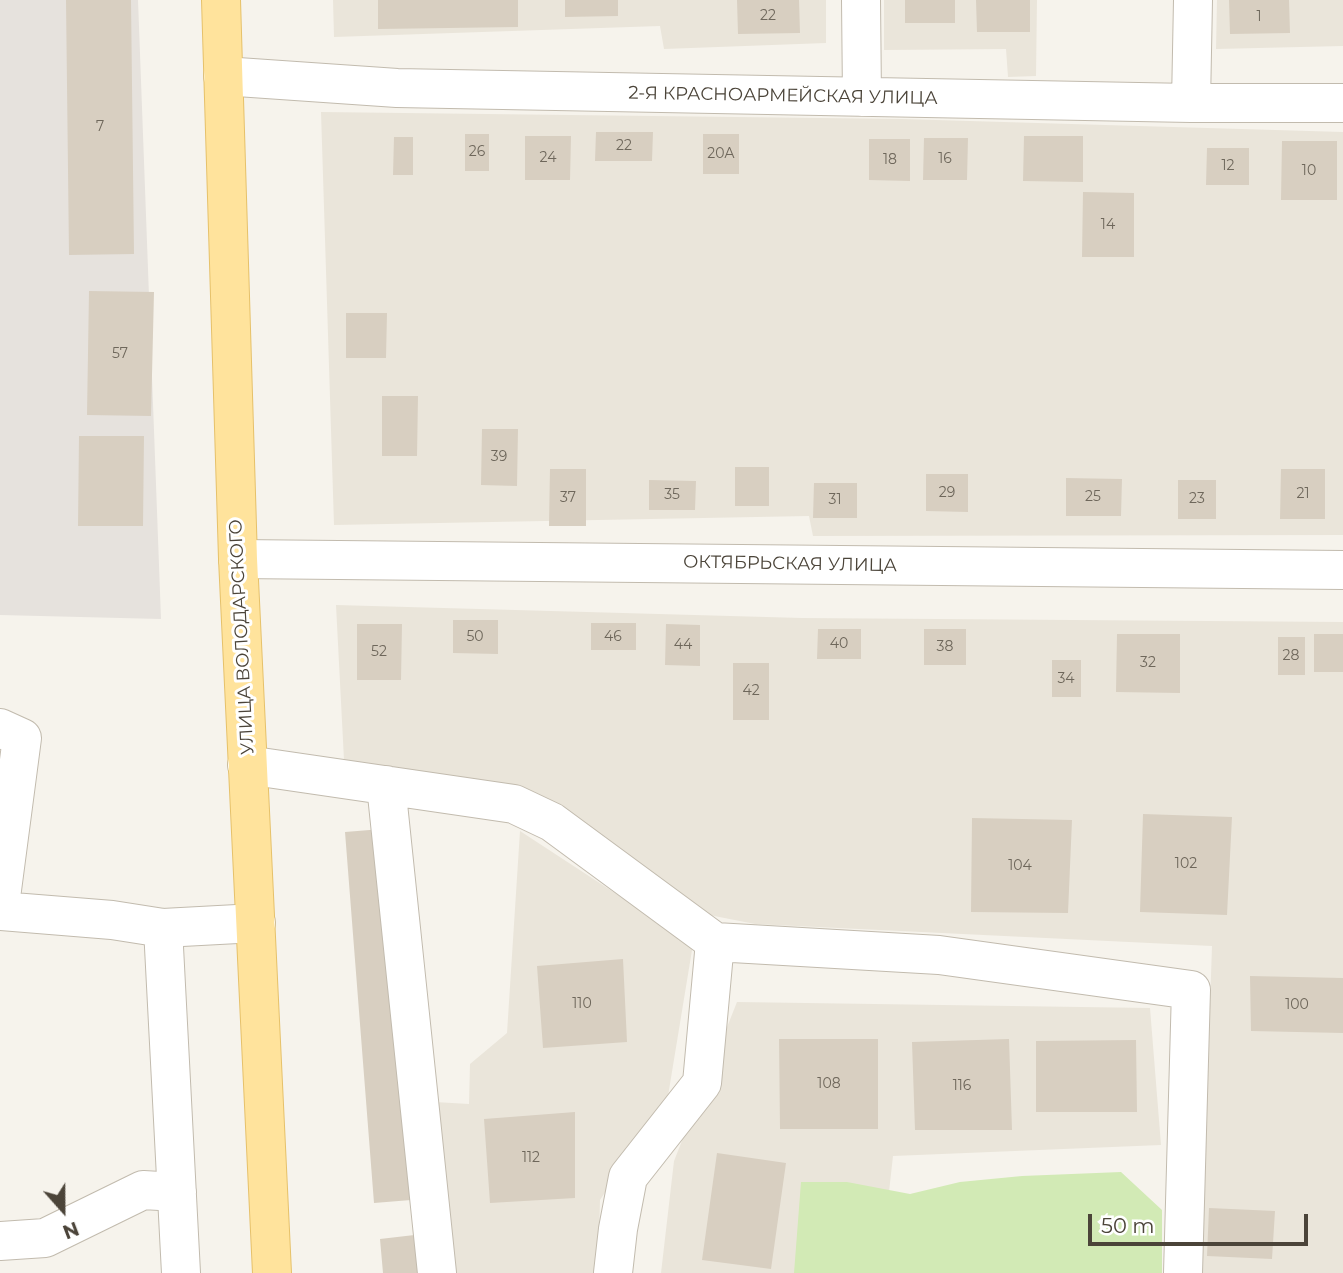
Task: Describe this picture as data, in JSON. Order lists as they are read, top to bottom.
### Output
{
  "streets": {
    "main road": ["УЛИЦА ВОЛОДАРСКОГО"],
    "street": ["2-Я КРАСНОАРМЕЙСКАЯ УЛИЦА", "ОКТЯБРЬСКАЯ УЛИЦА"]
  },
  "crossings": [
    ["2-Я КРАСНОАРМЕЙСКАЯ УЛИЦА", "УЛИЦА ВОЛОДАРСКОГО"],
    ["ОКТЯБРЬСКАЯ УЛИЦА", "УЛИЦА ВОЛОДАРСКОГО"]
  ],
  "house_numbers": [
    "22",
    "1",
    "7",
    "22",
    "26",
    "20А",
    "24",
    "16",
    "18",
    "12",
    "10",
    "14",
    "57",
    "39",
    "29",
    "21",
    "35",
    "25",
    "37",
    "23",
    "31",
    "50",
    "46",
    "40",
    "44",
    "38",
    "52",
    "28",
    "32",
    "34",
    "42",
    "102",
    "104",
    "110",
    "100",
    "108",
    "116",
    "112"
  ],
  "scale_bar": "50 m",
  "north": "bottom"
}
